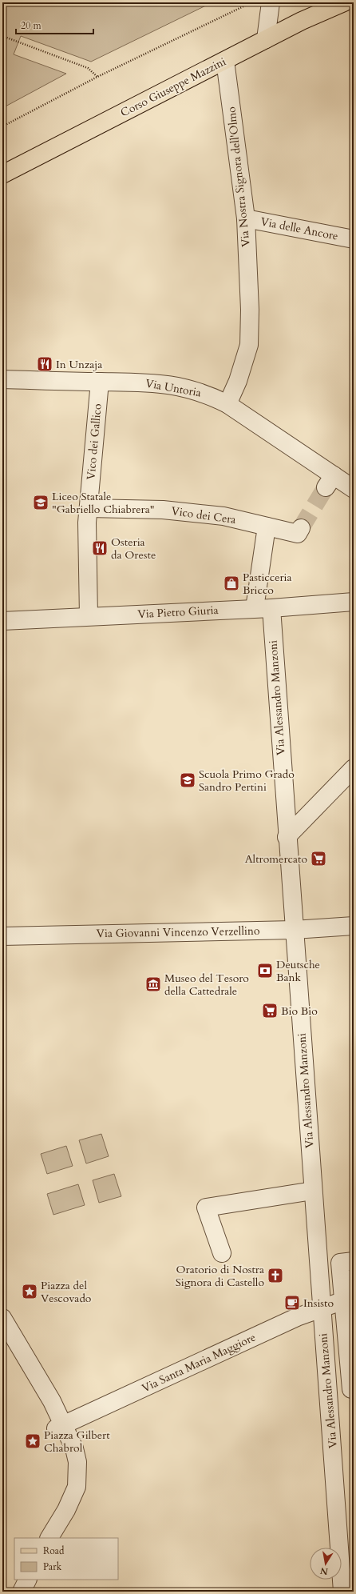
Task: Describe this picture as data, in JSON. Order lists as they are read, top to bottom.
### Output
{
  "streets": {
    "main road": ["Corso Giuseppe Mazzini"],
    "street": [
      "Via Nostra Signora dell'Olmo",
      "Via delle Ancore",
      "Via Untoria",
      "Vico dei Gallico",
      "Vico dei Cera",
      "Via Pietro Giuria",
      "Via Alessandro Manzoni",
      "Via Giovanni Vincenzo Verzellino",
      "Via Santa Maria Maggiore"
    ]
  },
  "crossings": [
    ["Corso Giuseppe Mazzini", "Via Nostra Signora dell'Olmo"],
    ["Via Nostra Signora dell'Olmo", "Via delle Ancore"],
    ["Via Nostra Signora dell'Olmo", "Via Untoria"],
    ["Via Untoria", "Vico dei Gallico"],
    ["Vico dei Gallico", "Vico dei Cera"],
    ["Vico dei Gallico", "Via Pietro Giuria"],
    ["Vico dei Cera", "Via Alessandro Manzoni"],
    ["Via Pietro Giuria", "Via Alessandro Manzoni"],
    ["Via Alessandro Manzoni", "Via Giovanni Vincenzo Verzellino"],
    ["Via Alessandro Manzoni", "Via Santa Maria Maggiore"]
  ],
  "places": {
    "restaurant": ["In Unzaja", "Osteria da Oreste"],
    "school or university": ["Liceo Statale \"Gabriello Chiabrera\"", "Scuola Primo Grado Sandro Pertini"],
    "shop": ["Pasticceria Bricco"],
    "supermarket": ["Altromercato", "Bio Bio"],
    "bank": ["Deutsche Bank"],
    "museum": ["Museo del Tesoro della Cattedrale"],
    "church": ["Oratorio di Nostra Signora di Castello"],
    "place": ["Piazza del Vescovado", "Piazza Gilbert Chabrol"],
    "cafe": ["Insisto"]
  },
  "legend": ["Road", "Park"],
  "scale_bar": "20 m",
  "north": "bottom"
}
